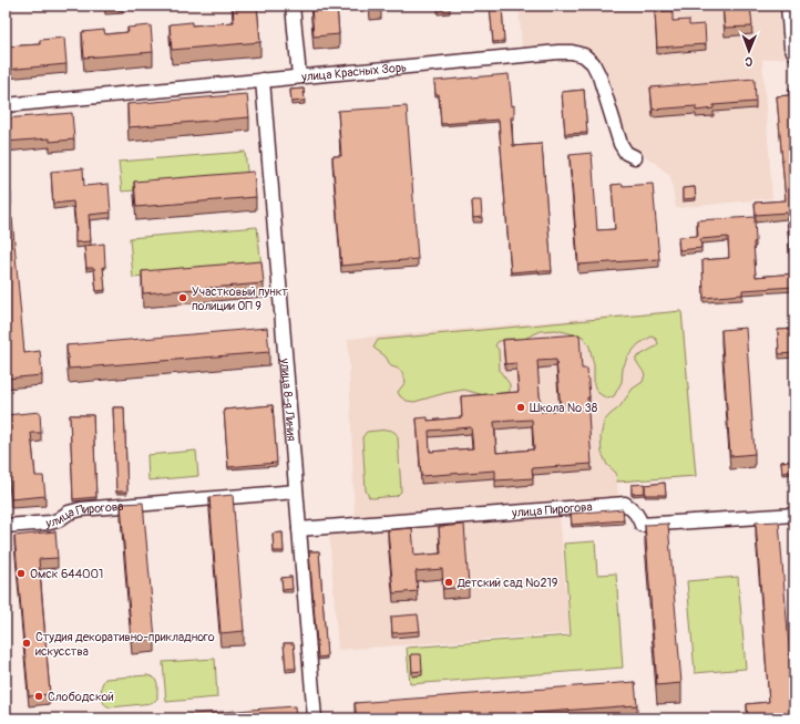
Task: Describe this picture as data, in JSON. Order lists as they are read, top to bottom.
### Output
{
  "streets": {
    "street": ["улица Красных Зорь", "улица 8-я Линия", "улица Пирогова"]
  },
  "crossings": [
    ["улица Красных Зорь", "улица 8-я Линия"],
    ["улица 8-я Линия", "улица Пирогова"]
  ],
  "places": [
    "Участковый пункт полиции ОП 9",
    "Школа № 38",
    "Омск 644001",
    "Детский сад №219",
    "Студия декоративно-прикладного искусства",
    "Слободской"
  ],
  "north": "bottom"
}
